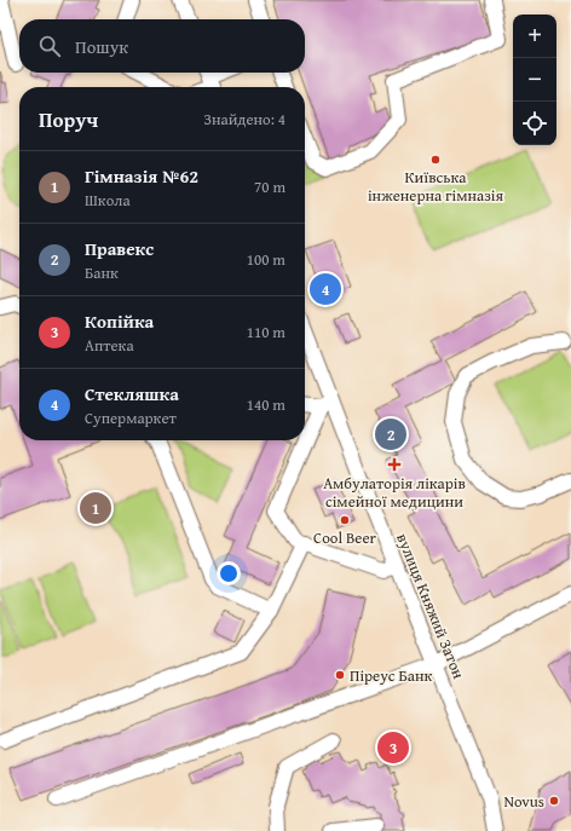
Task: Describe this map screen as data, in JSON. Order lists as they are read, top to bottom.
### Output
{
  "streets": {
    "street": ["вулиця Княжий Затон"]
  },
  "places": {
    "other": [
      "Київська інженерна гімназія",
      "Cool Beer",
      "Піреус Банк",
      "Novus"
    ],
    "health": ["Амбулаторія лікарів сімейної медицини"]
  },
  "page": {
    "map_buttons": ["+", "−"],
    "search": "Пошук",
    "heading": ["Поруч", "Знайдено: 4"],
    "list": [
      {
        "mark": "1",
        "name": "Гімназія №62",
        "note": "Школа",
        "value": "70 m"
      },
      {
        "mark": "2",
        "name": "Правекс",
        "note": "Банк",
        "value": "100 m"
      },
      {
        "mark": "3",
        "name": "Копійка",
        "note": "Аптека",
        "value": "110 m"
      },
      {
        "mark": "4",
        "name": "Стекляшка",
        "note": "Супермаркет",
        "value": "140 m"
      }
    ],
    "pins": [
      "4",
      "2",
      "1",
      "3"
    ]
  }
}
